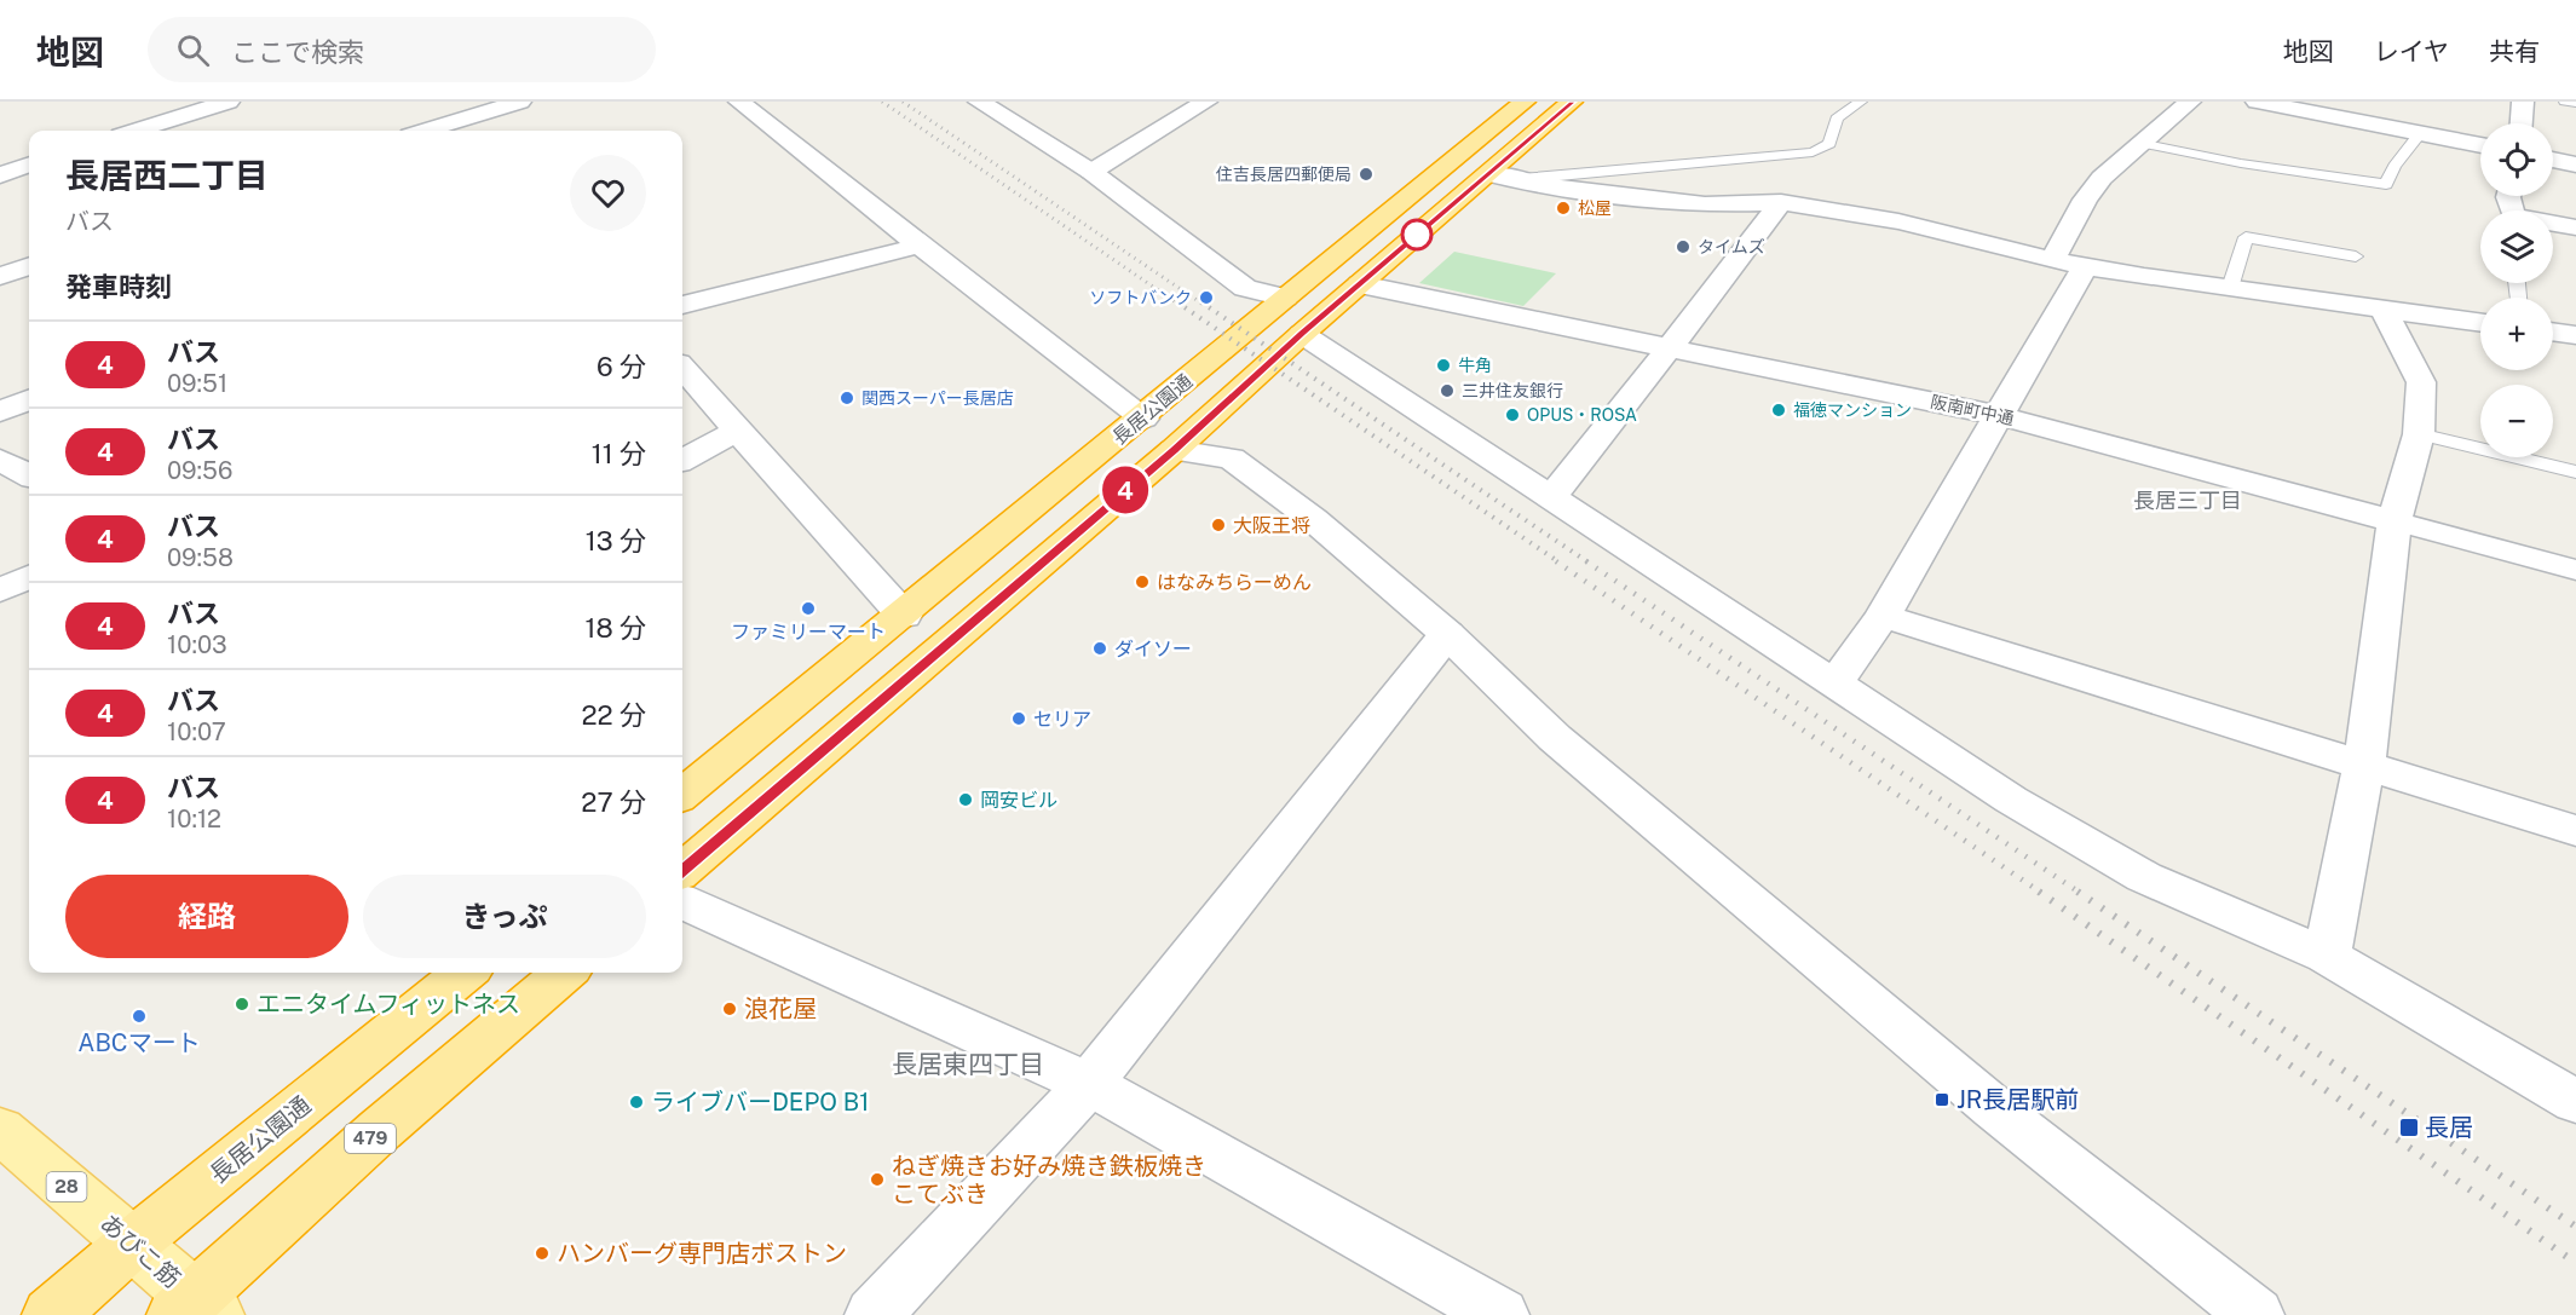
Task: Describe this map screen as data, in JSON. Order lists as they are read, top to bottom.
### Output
{
  "streets": {
    "highway": ["長居公園通", "479"],
    "main road": ["28", "あびこ筋"],
    "street": ["阪南町中通"]
  },
  "crossings": [
    ["長居公園通", "あびこ筋"],
    ["479", "あびこ筋"]
  ],
  "districts": ["長居三丁目", "長居東四丁目"],
  "places": {
    "other": [
      "住吉長居四郵便局",
      "松屋",
      "タイムズ",
      "ソフトバンク",
      "牛角",
      "三井住友銀行",
      "関西スーパー長居店",
      "福徳マンション",
      "OPUS・ROSA",
      "大阪王将",
      "はなみちらーめん",
      "ファミリーマート",
      "ダイソー",
      "セリア",
      "岡安ビル",
      "エニタイムフィットネス",
      "浪花屋",
      "ABCマート",
      "ライブバーDEPO B1",
      "ねぎ焼きお好み焼き鉄板焼き こてぶき",
      "ハンバーグ専門店ボストン"
    ],
    "transit": ["JR長居駅前", "長居"]
  },
  "lines": ["bus line 4"],
  "page": {
    "header": "地図",
    "search": "ここで検索",
    "nav": ["地図", "レイヤ", "共有"],
    "on_map": "4",
    "map_buttons": ["+", "−"],
    "heading": [
      ["長居西二丁目", "バス"],
      "発車時刻"
    ],
    "list": [
      {
        "mark": "4",
        "name": "バス",
        "note": "09:51",
        "value": "6 分"
      },
      {
        "mark": "4",
        "name": "バス",
        "note": "09:56",
        "value": "11 分"
      },
      {
        "mark": "4",
        "name": "バス",
        "note": "09:58",
        "value": "13 分"
      },
      {
        "mark": "4",
        "name": "バス",
        "note": "10:03",
        "value": "18 分"
      },
      {
        "mark": "4",
        "name": "バス",
        "note": "10:07",
        "value": "22 分"
      },
      {
        "mark": "4",
        "name": "バス",
        "note": "10:12",
        "value": "27 分"
      }
    ],
    "buttons": ["経路", "きっぷ"]
  }
}
